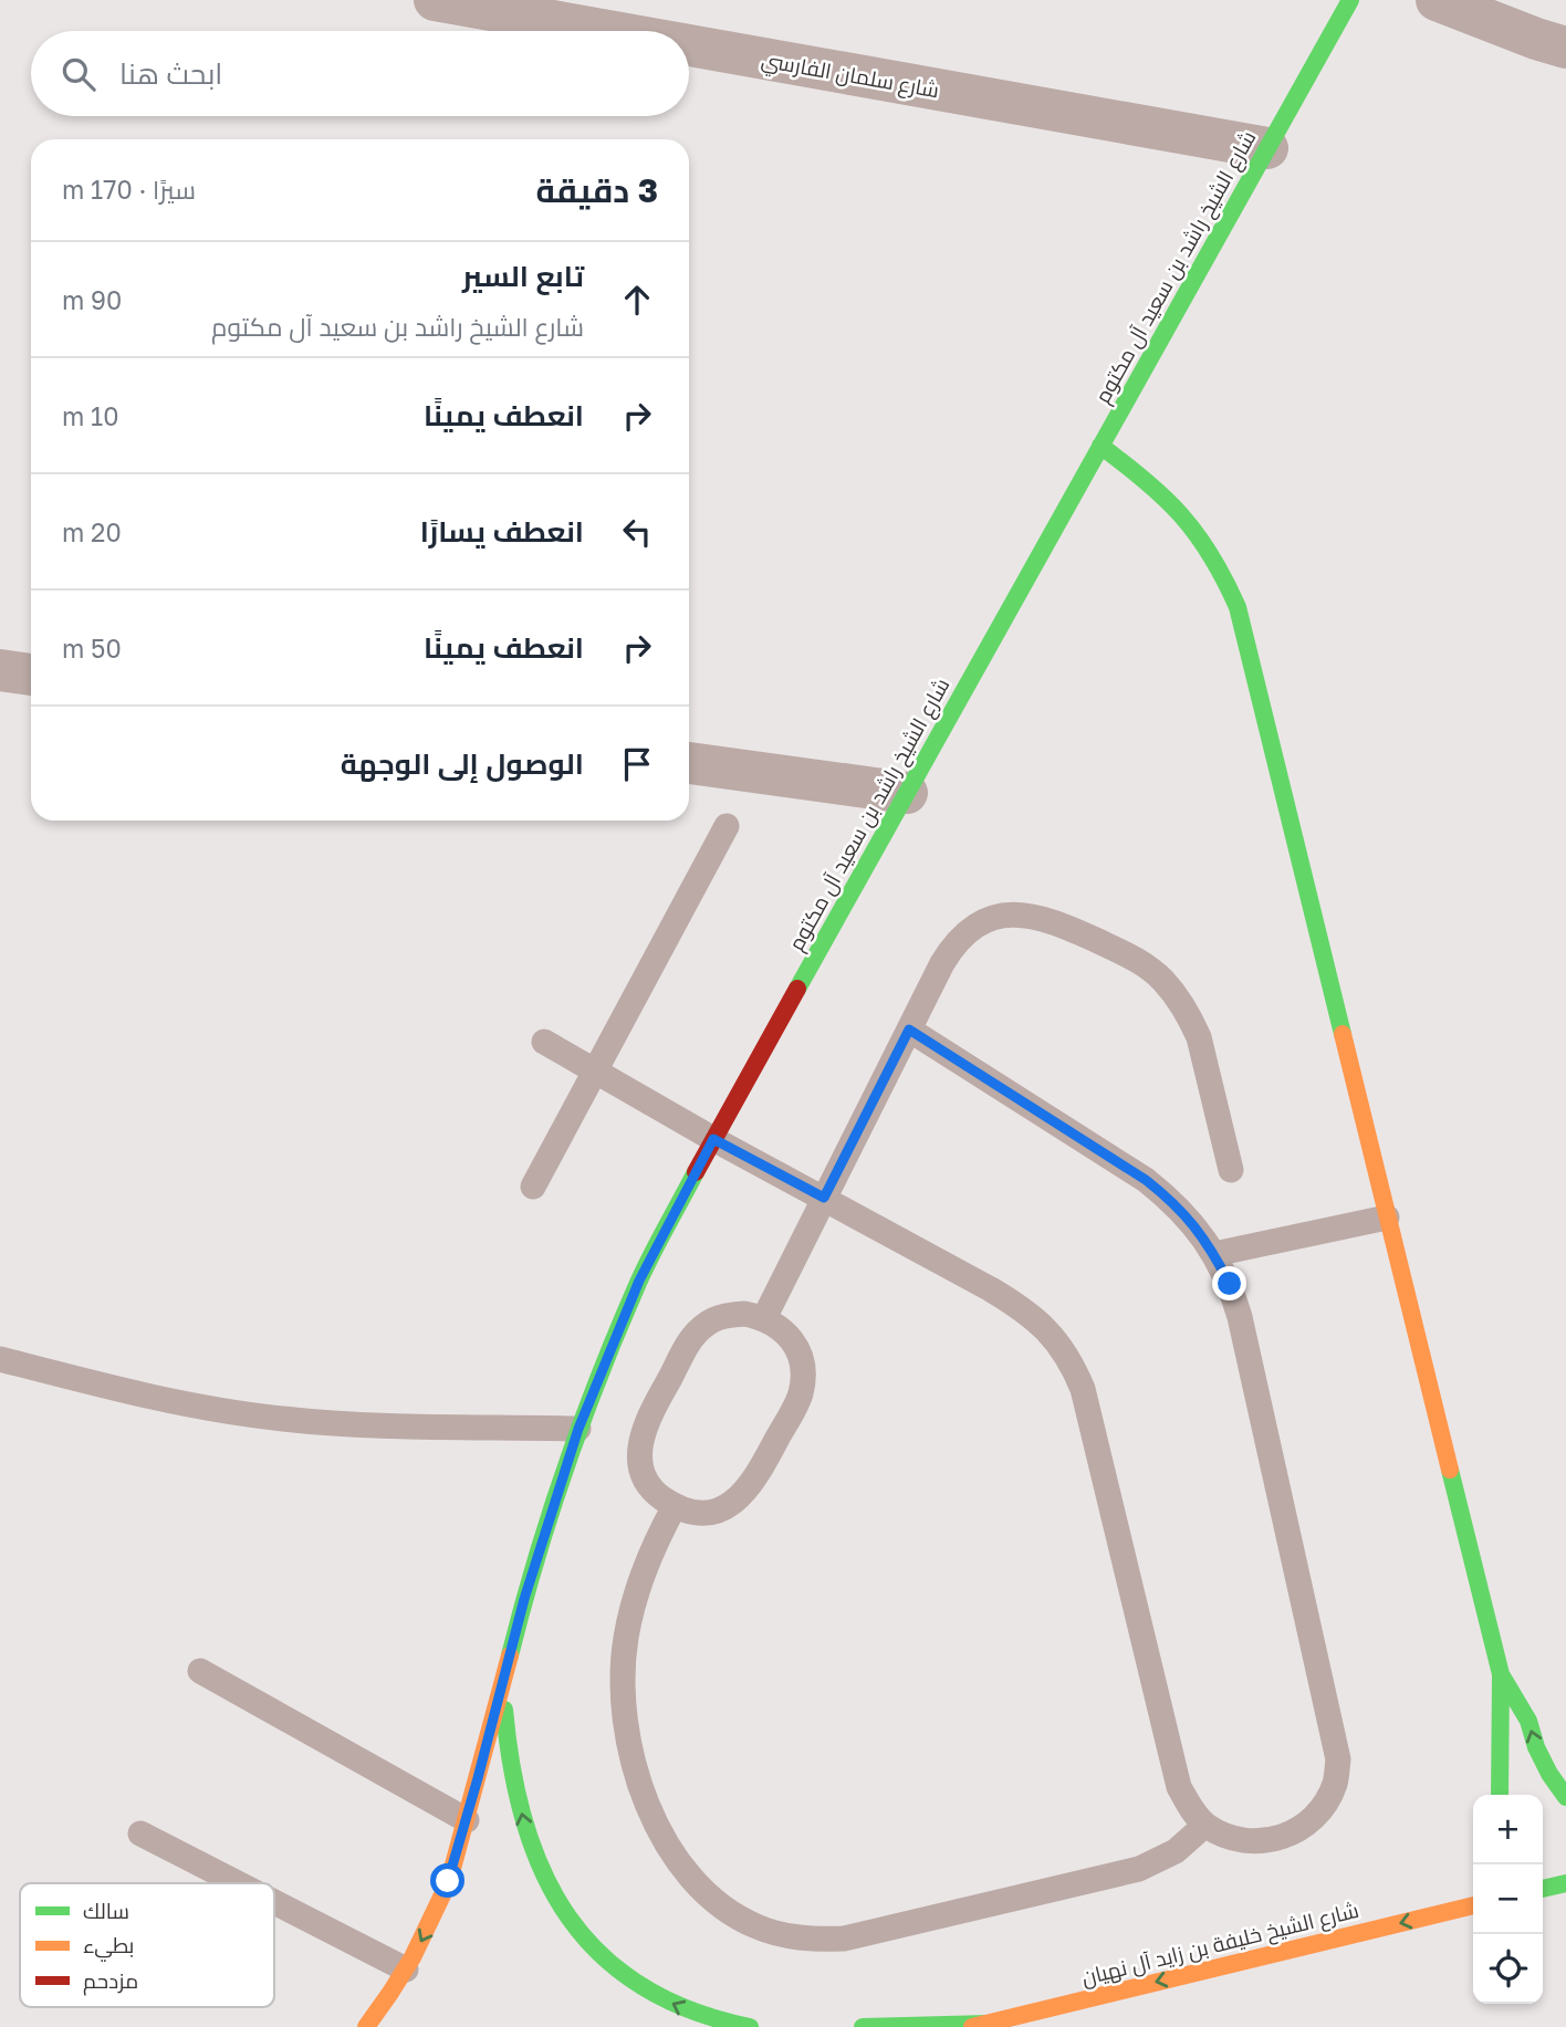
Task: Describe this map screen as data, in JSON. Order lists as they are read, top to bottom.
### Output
{
  "streets": {
    "street": ["شارع سلمان الفارسي", "شارع الشيخ راشد بن سعيد آل مكتوم", "شارع الشيخ خليفة بن زايد آل نهيان"]
  },
  "crossings": [
    ["شارع سلمان الفارسي", "شارع الشيخ راشد بن سعيد آل مكتوم"]
  ],
  "one_way": ["شارع الشيخ خليفة بن زايد آل نهيان"],
  "legend": ["سالك", "بطيء", "مزدحم"],
  "page": {
    "search": "ابحث هنا",
    "heading": ["3 دقيقة", "سيرًا · 170 m"],
    "list": [
      ["تابع السير", "شارع الشيخ راشد بن سعيد آل مكتوم", "90 m"],
      ["انعطف يمينًا", "10 m"],
      ["انعطف يسارًا", "20 m"],
      ["انعطف يمينًا", "50 m"],
      "الوصول إلى الوجهة"
    ],
    "map_buttons": ["+", "−"]
  }
}
